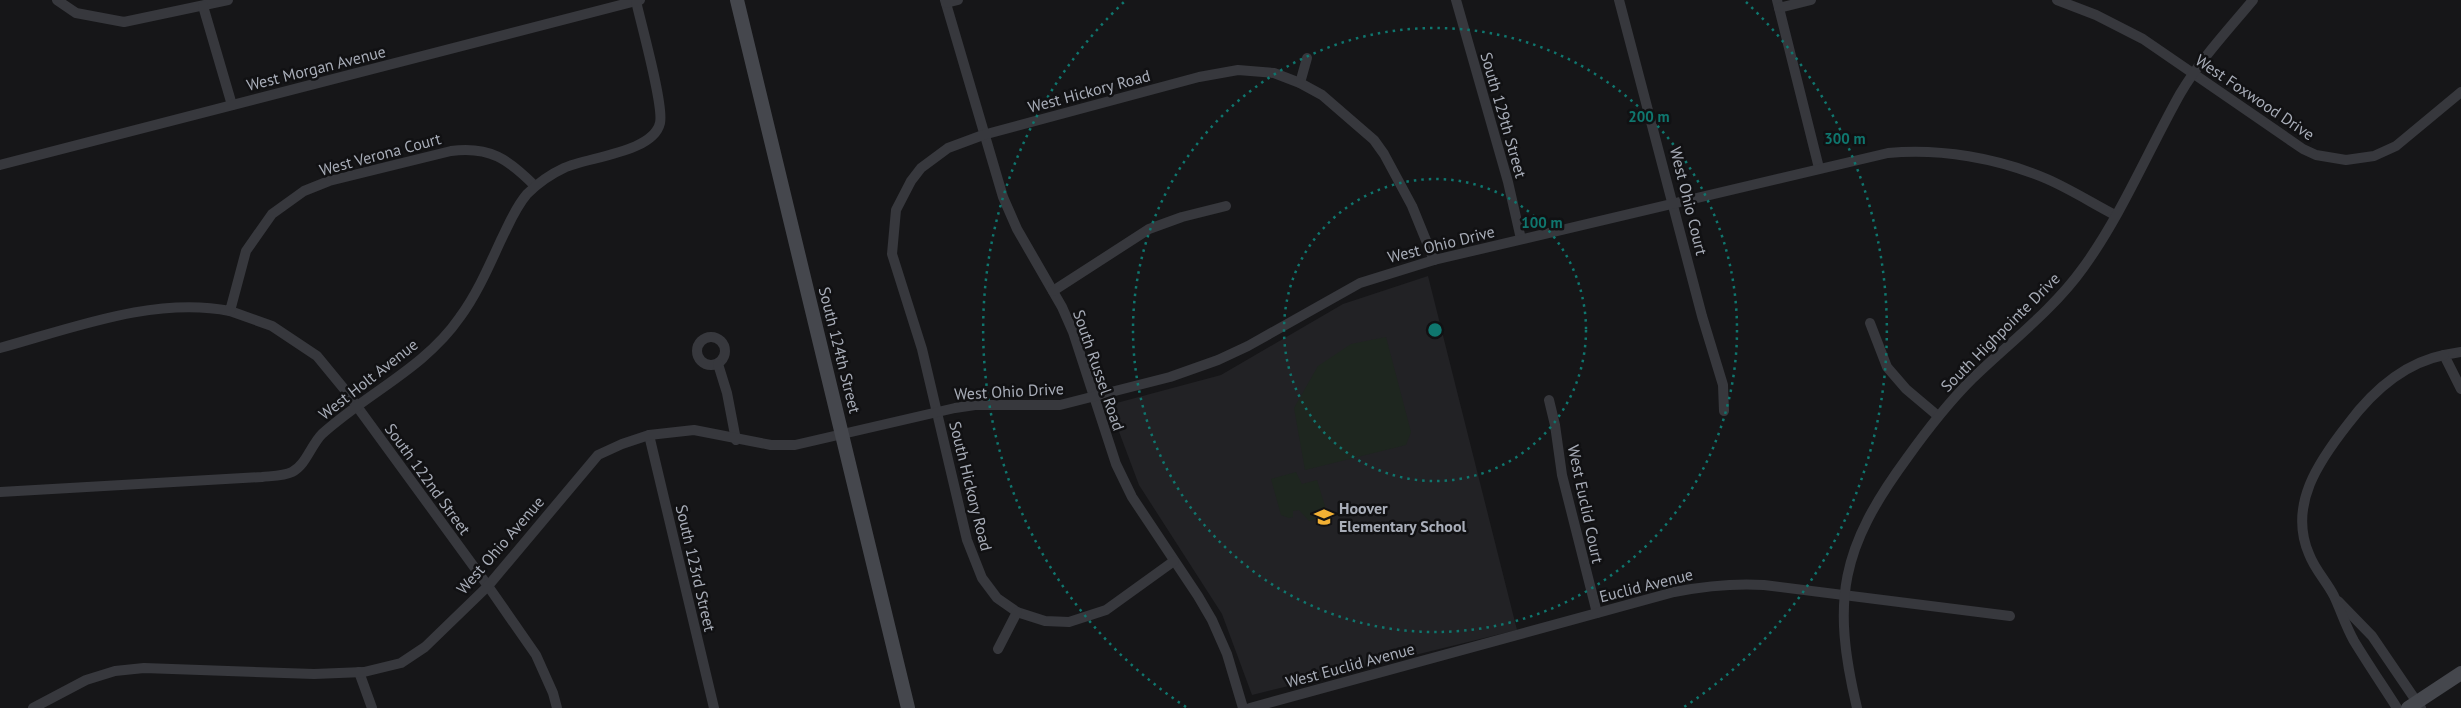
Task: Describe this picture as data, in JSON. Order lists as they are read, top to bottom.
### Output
{
  "streets": {
    "street": [
      "West Morgan Avenue",
      "West Hickory Road",
      "West Foxwood Drive",
      "South 129th Street",
      "West Verona Court",
      "West Ohio Court",
      "West Ohio Drive",
      "South Highpointe Drive",
      "South 124th Street",
      "South Russel Road",
      "West Holt Avenue",
      "South 122nd Street",
      "South Hickory Road",
      "West Euclid Court",
      "West Ohio Avenue",
      "South 123rd Street",
      "Euclid Avenue",
      "West Euclid Avenue"
    ]
  },
  "crossings": [
    ["West Morgan Avenue", "West Holt Avenue"],
    ["West Hickory Road", "West Ohio Drive"],
    ["West Hickory Road", "South Russel Road"],
    ["West Hickory Road", "South Hickory Road"],
    ["West Foxwood Drive", "South Highpointe Drive"],
    ["South 129th Street", "West Ohio Drive"],
    ["West Verona Court", "West Holt Avenue"],
    ["West Verona Court", "South 122nd Street"],
    ["West Ohio Court", "West Ohio Drive"],
    ["West Ohio Drive", "South Highpointe Drive"],
    ["West Ohio Drive", "South 124th Street"],
    ["West Ohio Drive", "South Russel Road"],
    ["West Ohio Drive", "South Hickory Road"],
    ["West Ohio Drive", "West Ohio Avenue"],
    ["South Highpointe Drive", "Euclid Avenue"],
    ["South 124th Street", "West Ohio Avenue"],
    ["South Russel Road", "South Hickory Road"],
    ["West Holt Avenue", "South 122nd Street"],
    ["South 122nd Street", "West Ohio Avenue"],
    ["West Euclid Court", "Euclid Avenue"],
    ["West Ohio Avenue", "South 123rd Street"],
    ["Euclid Avenue", "West Euclid Avenue"]
  ],
  "places": {
    "school or university": ["Hoover Elementary School"]
  },
  "rings": ["200 m", "300 m", "100 m"]
}
